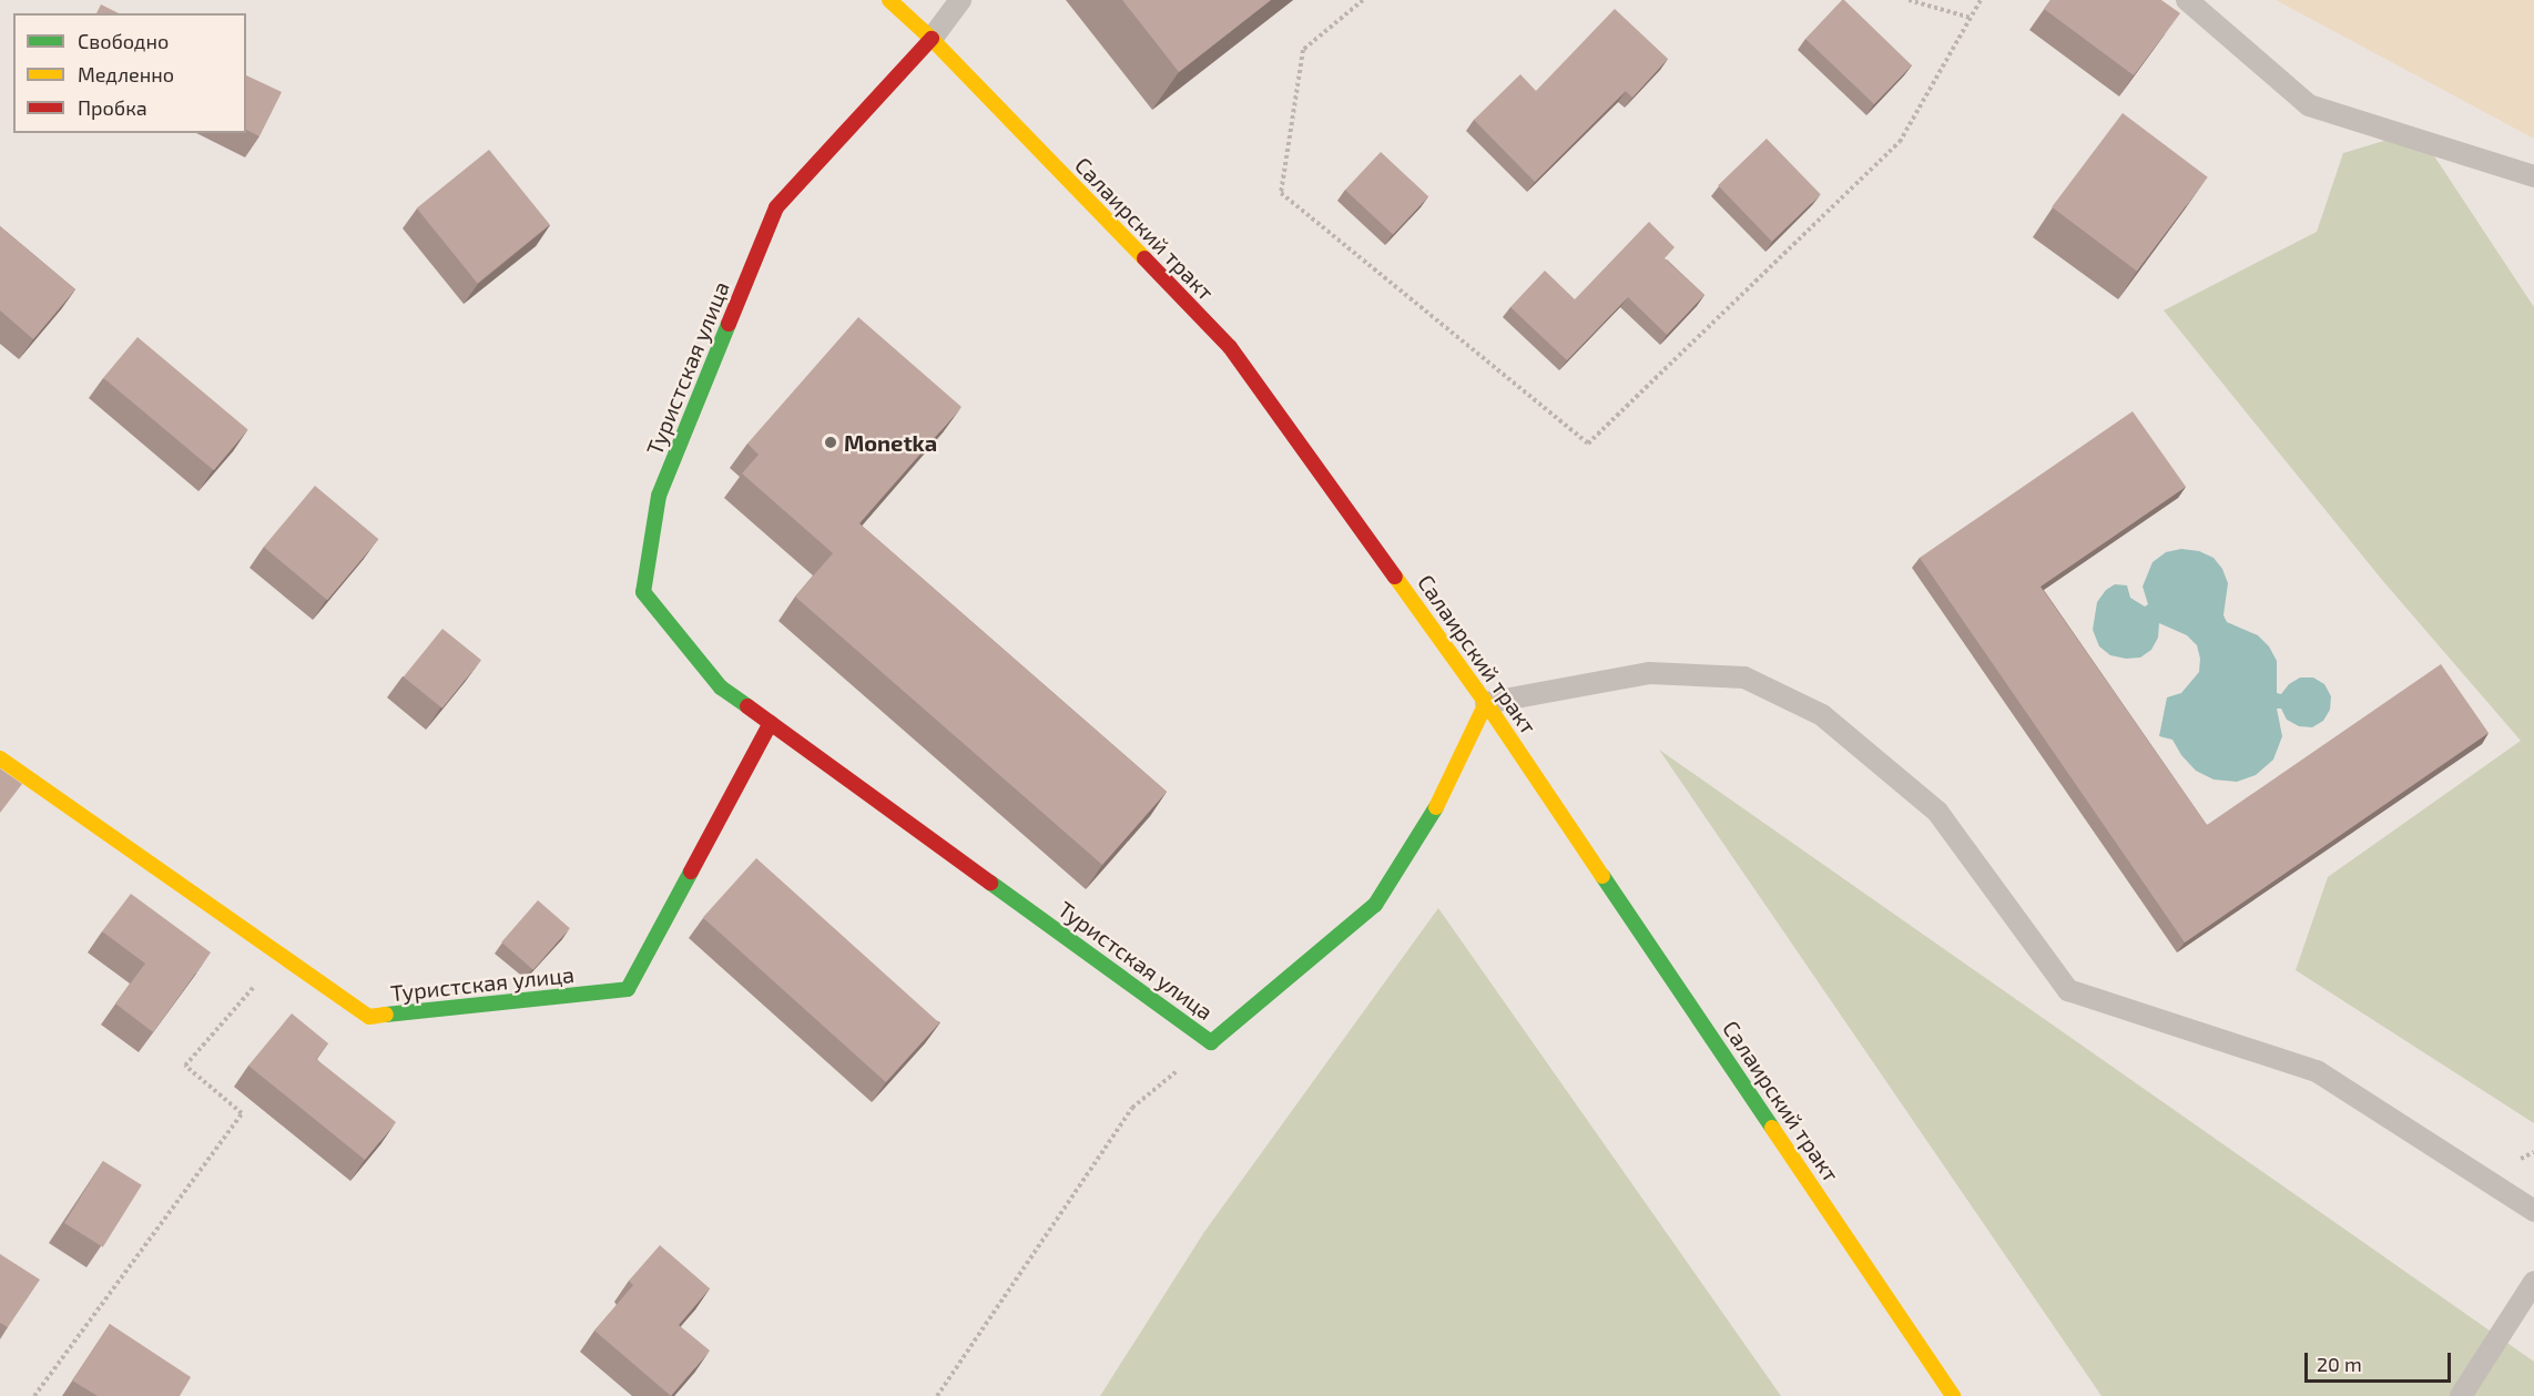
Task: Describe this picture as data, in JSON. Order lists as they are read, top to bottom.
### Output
{
  "streets": {
    "street": ["Салаирский тракт", "Туристская улица"]
  },
  "crossings": [
    ["Салаирский тракт", "Туристская улица"]
  ],
  "places": ["Monetka"],
  "legend": ["Свободно", "Медленно", "Пробка"],
  "scale_bar": "20 m"
}
